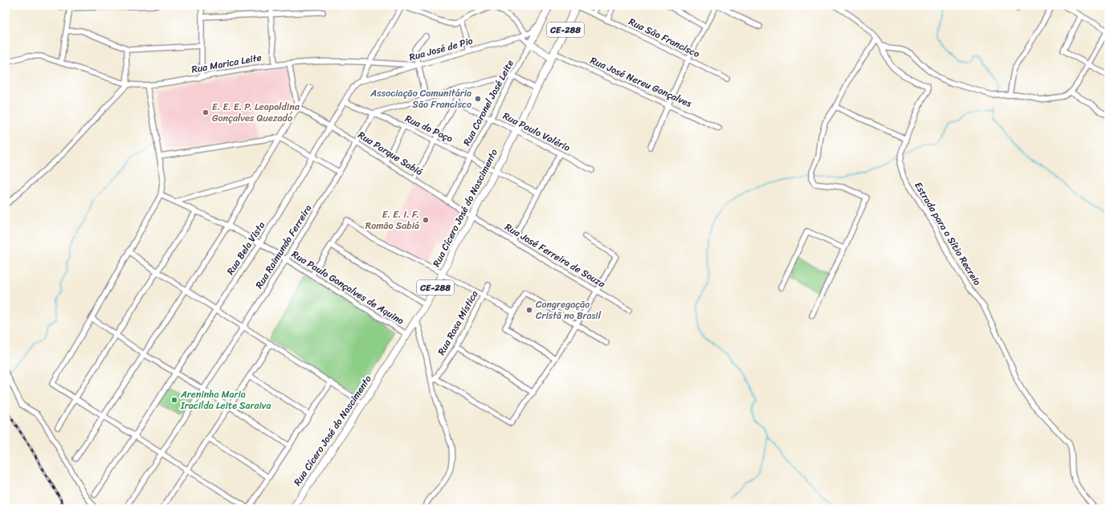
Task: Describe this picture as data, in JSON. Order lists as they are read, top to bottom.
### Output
{
  "streets": {
    "main road": [
      "CE-288",
      "Rua José Nereu Gonçalves",
      "Rua Coronel José Leite",
      "Rua Cícero José do Nascimento"
    ],
    "street": [
      "Rua São Francisco",
      "Rua José de Pio",
      "Rua Marica Leite",
      "Rua do Poço",
      "Rua Paulo Valério",
      "Rua Parque Sabiá",
      "Estrada para o Sítio Recreio",
      "Rua Raimundo Ferreira",
      "Rua Bela Vista",
      "Rua José Ferreira de Souza",
      "Rua Paulo Gonçalves de Aquino",
      "Rua Rosa Mística"
    ]
  },
  "crossings": [
    ["Rua São Francisco", "Rua Cícero José do Nascimento"],
    ["Rua José de Pio", "Rua Marica Leite"],
    ["Rua José de Pio", "Rua José Nereu Gonçalves"],
    ["Rua José de Pio", "Rua Coronel José Leite"],
    ["Rua José de Pio", "Rua Bela Vista"],
    ["Rua Marica Leite", "Rua Bela Vista"],
    ["Rua José Nereu Gonçalves", "Rua Coronel José Leite"],
    ["Rua José Nereu Gonçalves", "Rua Cícero José do Nascimento"],
    ["Rua Coronel José Leite", "Rua do Poço"],
    ["Rua Coronel José Leite", "Rua Paulo Valério"],
    ["Rua Coronel José Leite", "Rua Parque Sabiá"],
    ["Rua do Poço", "Rua Cícero José do Nascimento"],
    ["Rua do Poço", "Rua Raimundo Ferreira"],
    ["Rua do Poço", "Rua Bela Vista"],
    ["Rua Paulo Valério", "Rua Cícero José do Nascimento"],
    ["Rua Parque Sabiá", "Rua Cícero José do Nascimento"],
    ["Rua Parque Sabiá", "Rua Raimundo Ferreira"],
    ["Rua Parque Sabiá", "Rua Bela Vista"],
    ["Rua Parque Sabiá", "Rua José Ferreira de Souza"],
    ["Rua Cícero José do Nascimento", "Rua José Ferreira de Souza"],
    ["Rua Cícero José do Nascimento", "Rua Paulo Gonçalves de Aquino"],
    ["Rua Raimundo Ferreira", "Rua Paulo Gonçalves de Aquino"],
    ["Rua Bela Vista", "Rua Paulo Gonçalves de Aquino"]
  ],
  "places": [
    "Associação Comunitária São Francisco",
    "E. E. E. P. Leopoldina Gonçalves Quezado",
    "E. E. I. F. Romão Sabiá",
    "Congregação Cristã no Brasil",
    "Areninha Maria Iracilda Leite Saraiva"
  ]
}
